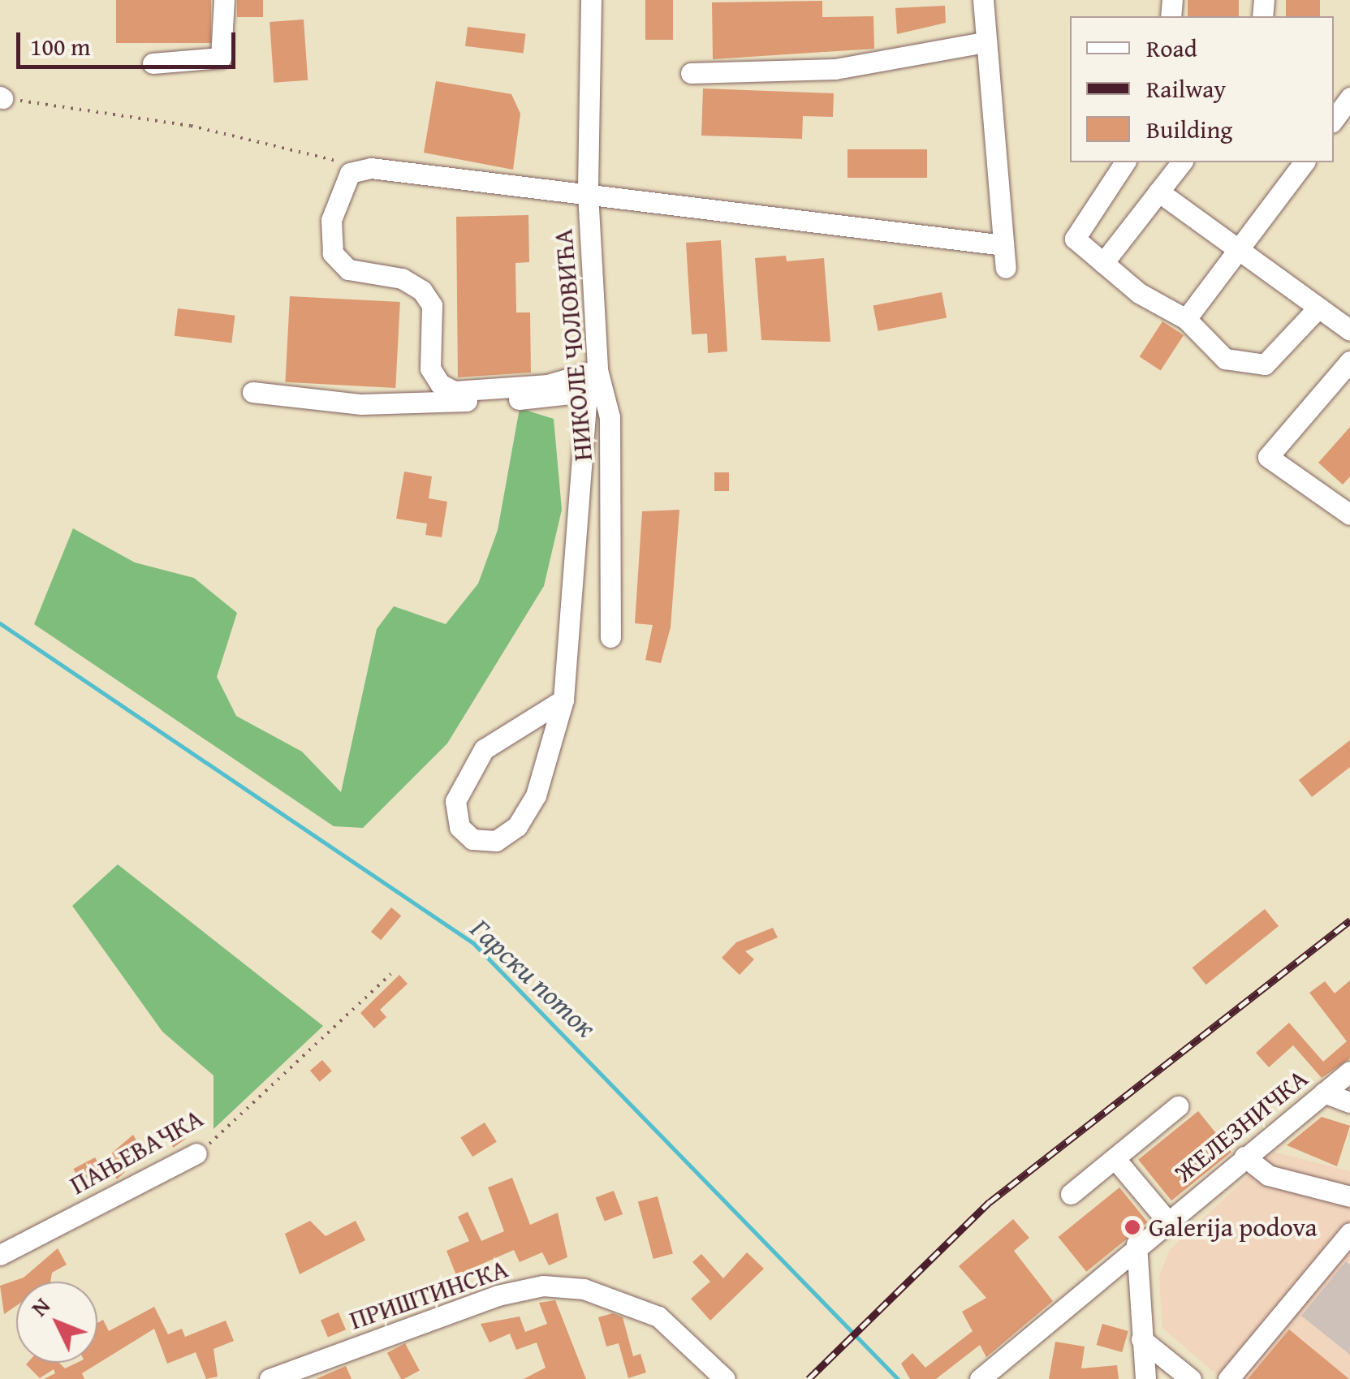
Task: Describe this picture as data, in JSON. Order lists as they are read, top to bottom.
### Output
{
  "streets": {
    "street": [
      "НИКОЛЕ ЧОЛОВИЋА",
      "ЖЕЛЕЗНИЧКА",
      "ПАЊЕВАЧКА",
      "ПРИШТИНСКА"
    ]
  },
  "water": ["Гарски поток"],
  "places": ["Galerija podova"],
  "legend": ["Road", "Railway", "Building"],
  "scale_bar": "100 m",
  "north": "top left"
}
